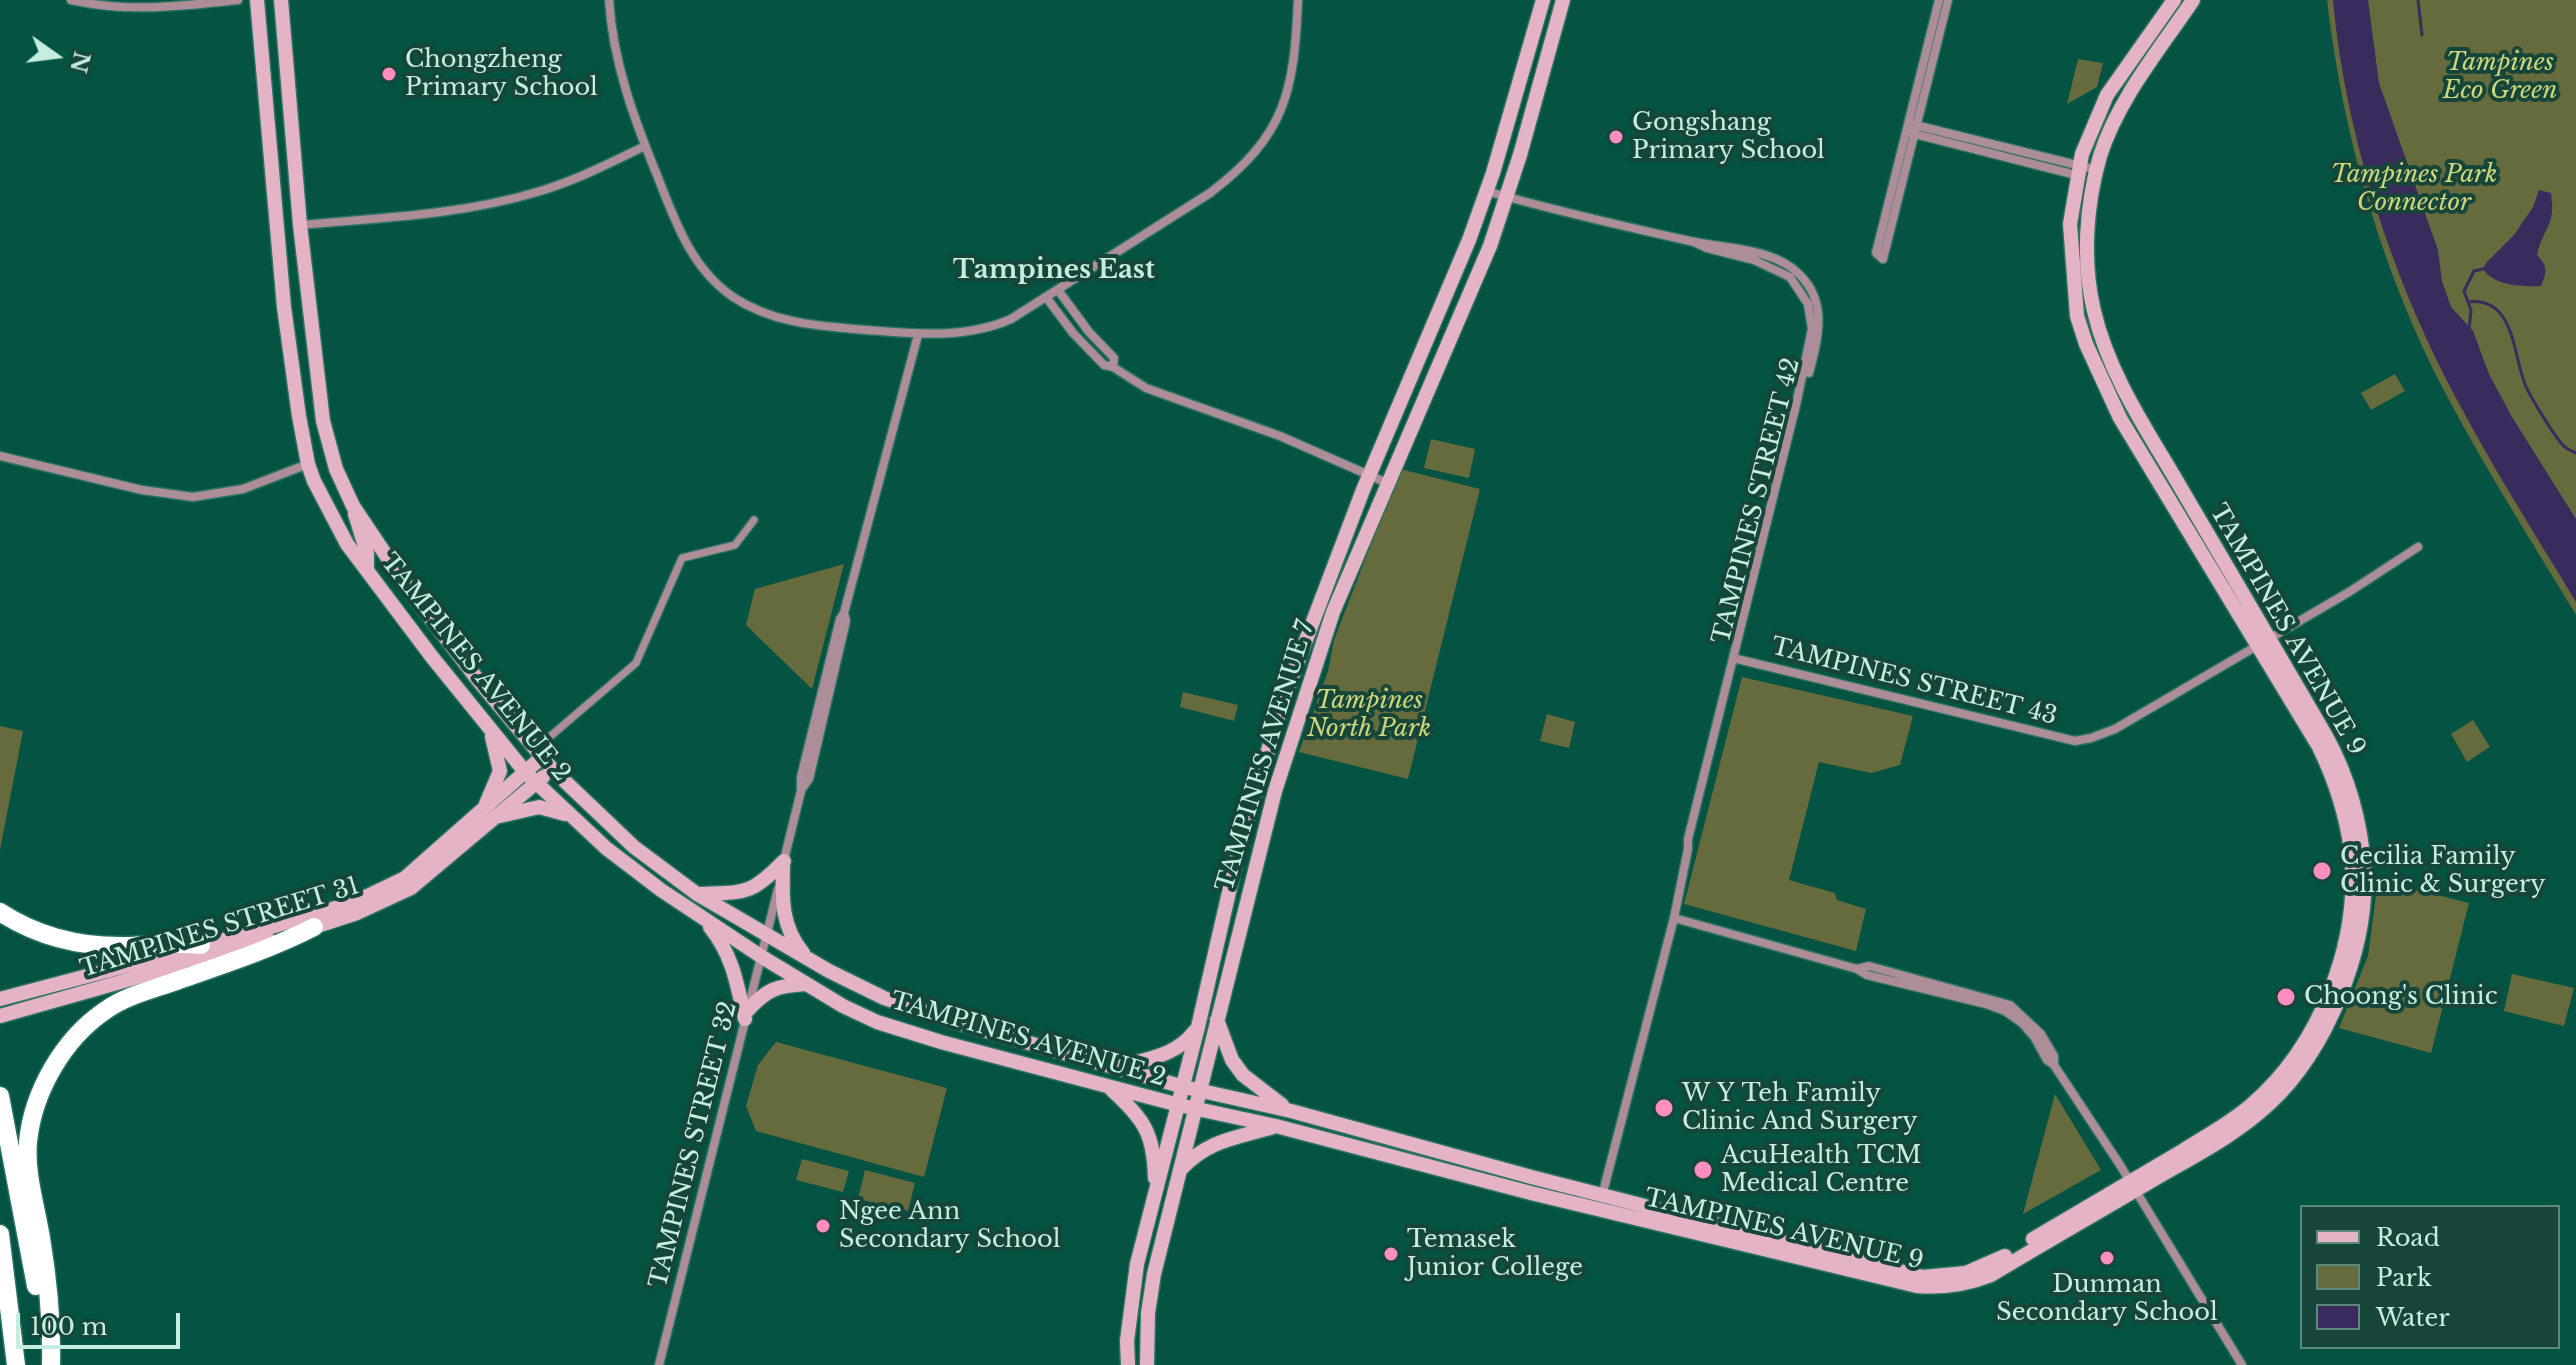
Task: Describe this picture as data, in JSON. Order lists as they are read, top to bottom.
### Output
{
  "streets": {
    "main road": [
      "TAMPINES AVENUE 9",
      "TAMPINES AVENUE 2",
      "TAMPINES AVENUE 7",
      "TAMPINES STREET 31"
    ],
    "street": ["TAMPINES STREET 42", "TAMPINES STREET 43", "TAMPINES STREET 32"]
  },
  "crossings": [
    ["TAMPINES STREET 42", "TAMPINES AVENUE 9"],
    ["TAMPINES STREET 42", "TAMPINES STREET 43"],
    ["TAMPINES STREET 42", "TAMPINES AVENUE 7"],
    ["TAMPINES AVENUE 9", "TAMPINES AVENUE 2"],
    ["TAMPINES AVENUE 9", "TAMPINES STREET 43"],
    ["TAMPINES AVENUE 9", "TAMPINES AVENUE 7"],
    ["TAMPINES AVENUE 2", "TAMPINES AVENUE 7"],
    ["TAMPINES AVENUE 2", "TAMPINES STREET 31"],
    ["TAMPINES AVENUE 2", "TAMPINES STREET 32"]
  ],
  "districts": ["Tampines East"],
  "parks": ["Tampines Eco Green", "Tampines Park Connector", "Tampines North Park"],
  "places": [
    "Chongzheng Primary School",
    "Gongshang Primary School",
    "Cecilia Family Clinic & Surgery",
    "Choong's Clinic",
    "W Y Teh Family Clinic And Surgery",
    "AcuHealth TCM Medical Centre",
    "Ngee Ann Secondary School",
    "Temasek Junior College",
    "Dunman Secondary School"
  ],
  "legend": ["Road", "Park", "Water"],
  "scale_bar": "100 m",
  "north": "right"
}
